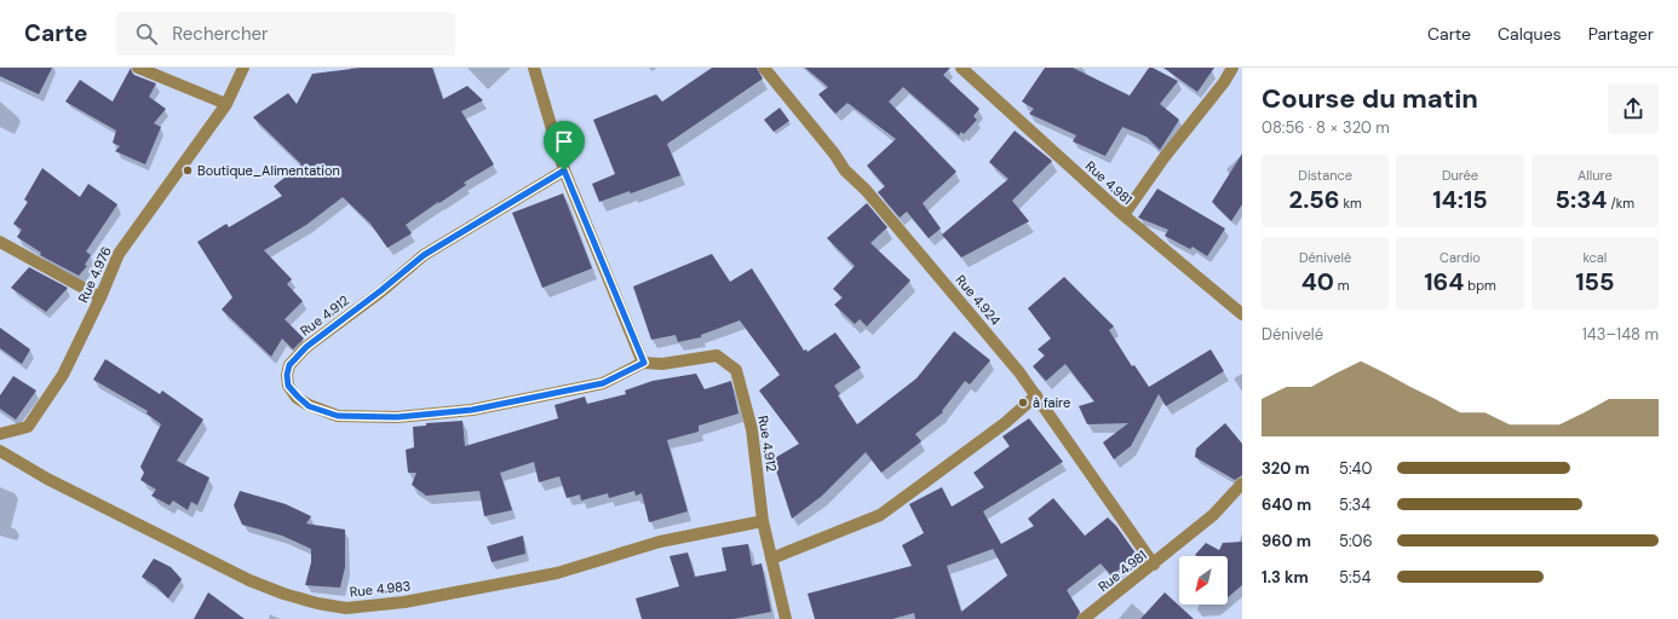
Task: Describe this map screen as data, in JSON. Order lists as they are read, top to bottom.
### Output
{
  "streets": {
    "street": [
      "Rue 4.981",
      "Rue 4.976",
      "Rue 4.924",
      "Rue 4.912",
      "Rue 4.983"
    ]
  },
  "crossings": [
    ["Rue 4.981", "Rue 4.924"],
    ["Rue 4.912", "Rue 4.983"]
  ],
  "places": ["Boutique_Alimentation", "à faire"],
  "north": "bottom left",
  "page": {
    "header": "Carte",
    "search": "Rechercher",
    "nav": ["Carte", "Calques", "Partager"],
    "heading": ["Course du matin", "08:56 · 8 × 320 m"],
    "stats": [
      ["Distance", "2.56 km"],
      ["Durée", "14:15"],
      ["Allure", "5:34 /km"],
      ["Dénivelé", "40 m"],
      ["Cardio", "164 bpm"],
      ["kcal", "155"]
    ],
    "chart": ["Dénivelé", "143–148 m"],
    "list": [
      {
        "name": "320 m",
        "note": "5:40"
      },
      {
        "name": "640 m",
        "note": "5:34"
      },
      {
        "name": "960 m",
        "note": "5:06"
      },
      {
        "name": "1.3 km",
        "note": "5:54"
      }
    ]
  }
}
